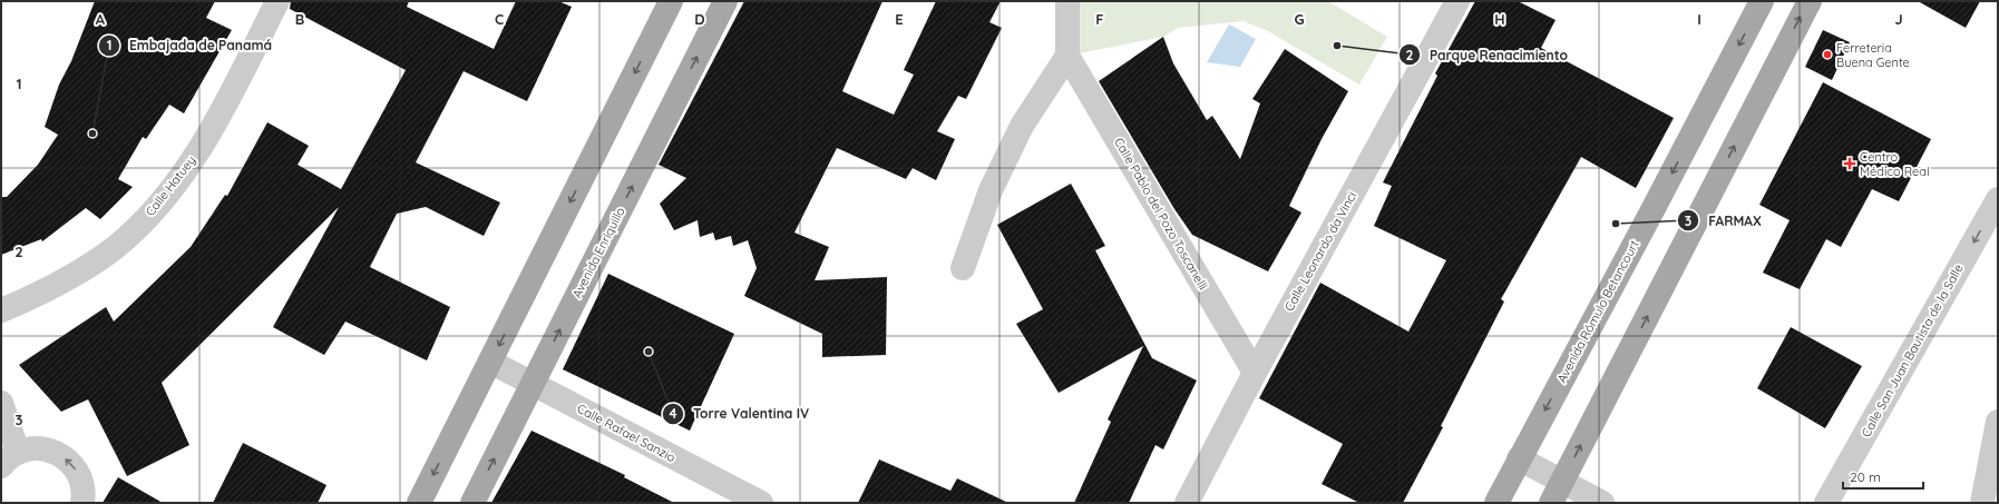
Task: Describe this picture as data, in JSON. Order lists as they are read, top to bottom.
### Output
{
  "streets": {
    "main road": ["Avenida Enriquillo", "Avenida Rómulo Betancourt"],
    "street": [
      "Calle Hatuey",
      "Calle Pablo del Pozo Toscanelli",
      "Calle Leonardo da Vinci",
      "Calle San Juan Bautista de la Salle",
      "Calle Rafael Sanzio"
    ]
  },
  "crossings": [
    ["Calle Pablo del Pozo Toscanelli", "Calle Leonardo da Vinci"],
    ["Avenida Enriquillo", "Calle Rafael Sanzio"]
  ],
  "one_way": ["Calle San Juan Bautista de la Salle"],
  "places": {
    "other": [
      "Parque Renacimiento",
      "Ferreteria Buena Gente",
      "Embajada de Panamá",
      "FARMAX",
      "Torre Valentina IV"
    ],
    "health": ["Centro Médico Real"]
  },
  "scale_bar": "20 m",
  "grid": {
    "columns": [
      "A",
      "B",
      "C",
      "D",
      "E",
      "F",
      "G",
      "H",
      "I",
      "J"
    ],
    "rows": ["1", "2", "3"]
  }
}
